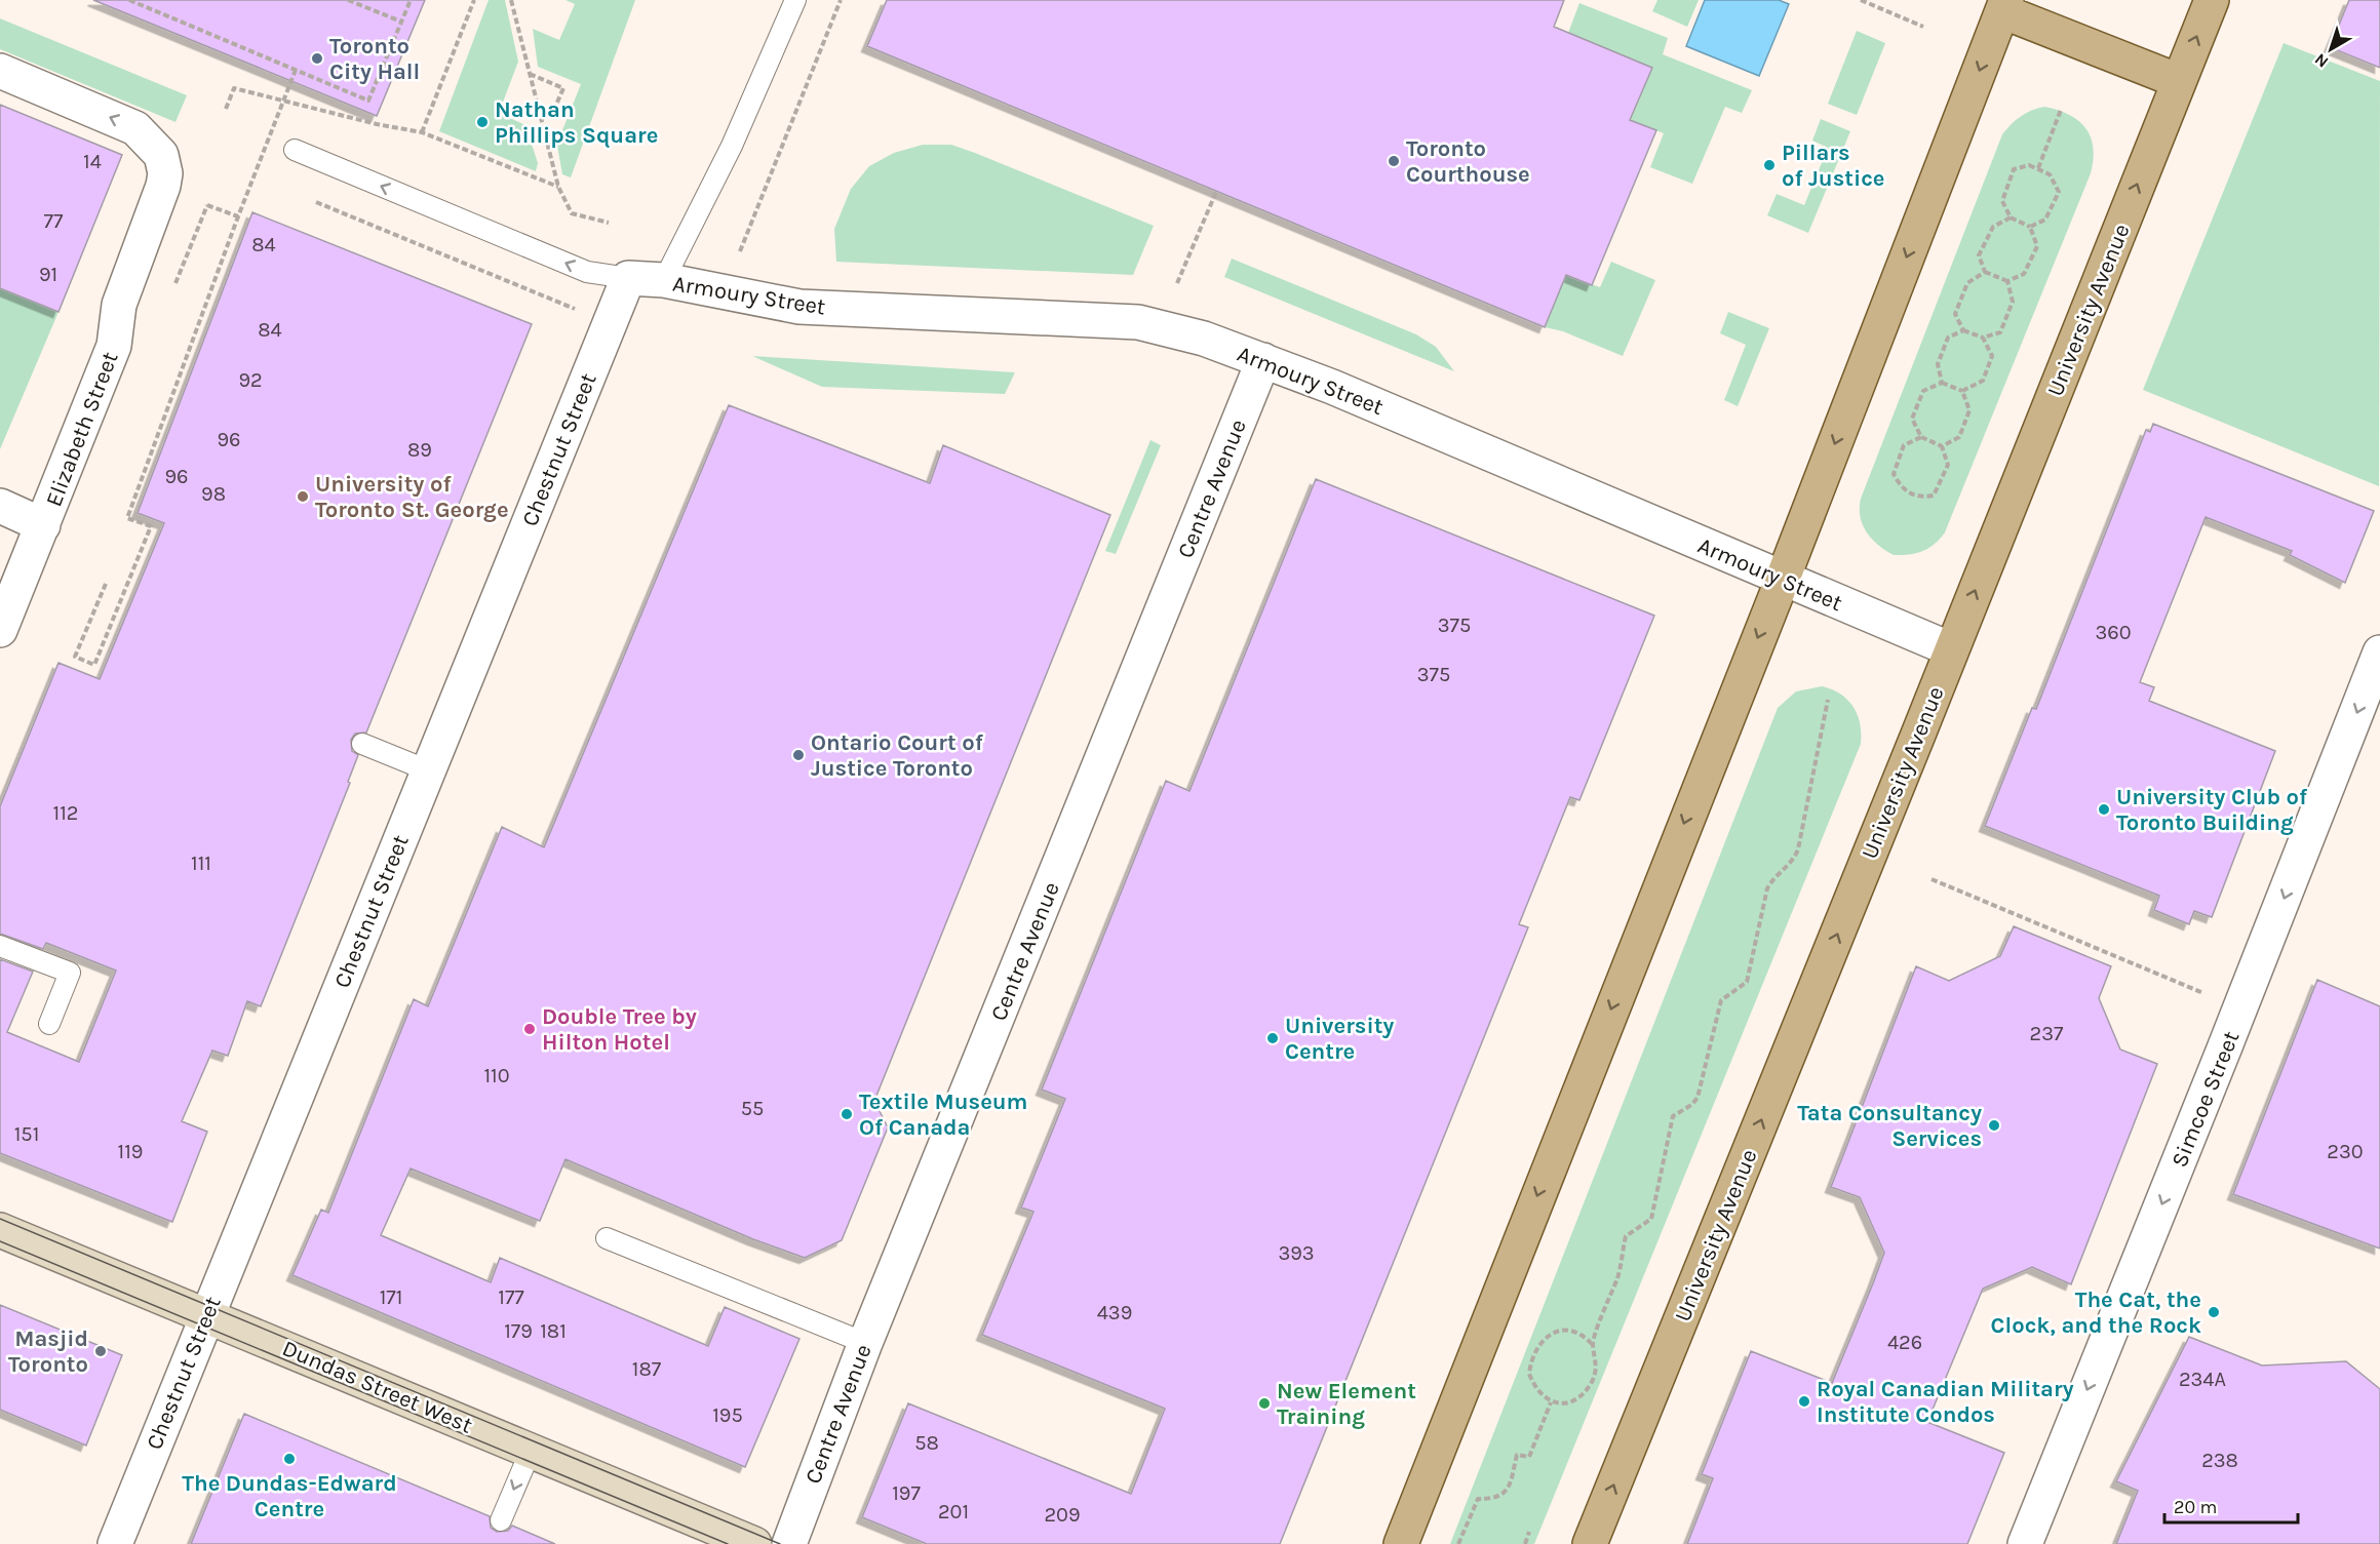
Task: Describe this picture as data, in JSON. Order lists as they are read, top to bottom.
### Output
{
  "streets": {
    "main road": ["University Avenue", "Dundas Street West"],
    "street": [
      "Armoury Street",
      "Elizabeth Street",
      "Chestnut Street",
      "Centre Avenue",
      "Simcoe Street"
    ]
  },
  "crossings": [
    ["Armoury Street", "University Avenue"],
    ["Armoury Street", "Chestnut Street"],
    ["Armoury Street", "Centre Avenue"],
    ["Chestnut Street", "Dundas Street West"]
  ],
  "one_way": ["Simcoe Street"],
  "places": [
    "Toronto City Hall",
    "Nathan Phillips Square",
    "Toronto Courthouse",
    "Pillars of Justice",
    "University of Toronto St. George",
    "Ontario Court of Justice Toronto",
    "University Club of Toronto Building",
    "Double Tree by Hilton Hotel",
    "University Centre",
    "Textile Museum Of Canada",
    "Tata Consultancy Services",
    "The Cat, the Clock, and the Rock",
    "Masjid Toronto",
    "Royal Canadian Military Institute Condos",
    "New Element Training",
    "The Dundas-Edward Centre"
  ],
  "house_numbers": [
    "14",
    "77",
    "84",
    "91",
    "84",
    "92",
    "96",
    "89",
    "96",
    "98",
    "375",
    "360",
    "375",
    "112",
    "111",
    "237",
    "110",
    "55",
    "151",
    "119",
    "230",
    "393",
    "171",
    "177",
    "439",
    "179",
    "181",
    "426",
    "187",
    "234A",
    "195",
    "58",
    "238",
    "197",
    "201",
    "209"
  ],
  "scale_bar": "20 m",
  "north": "bottom left"
}
